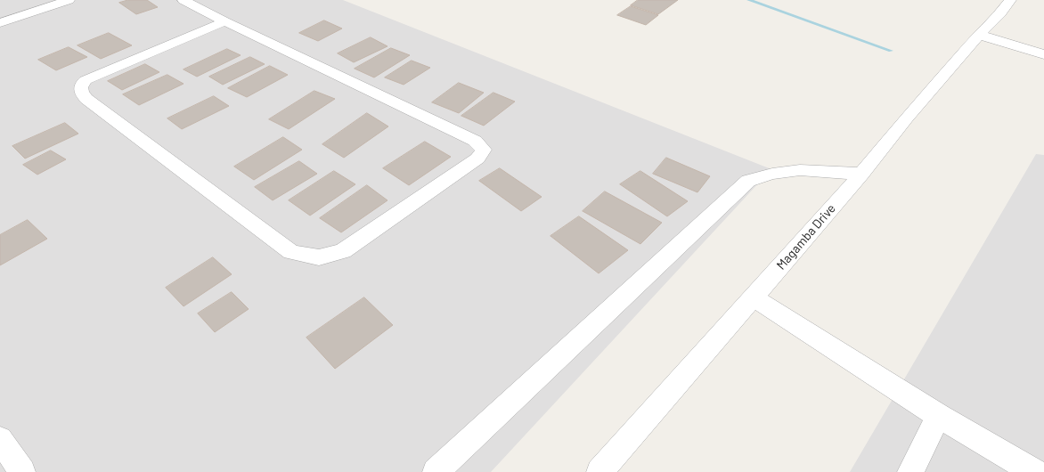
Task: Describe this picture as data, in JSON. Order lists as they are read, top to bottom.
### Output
{
  "streets": {
    "street": ["Magamba Drive"]
  }
}
